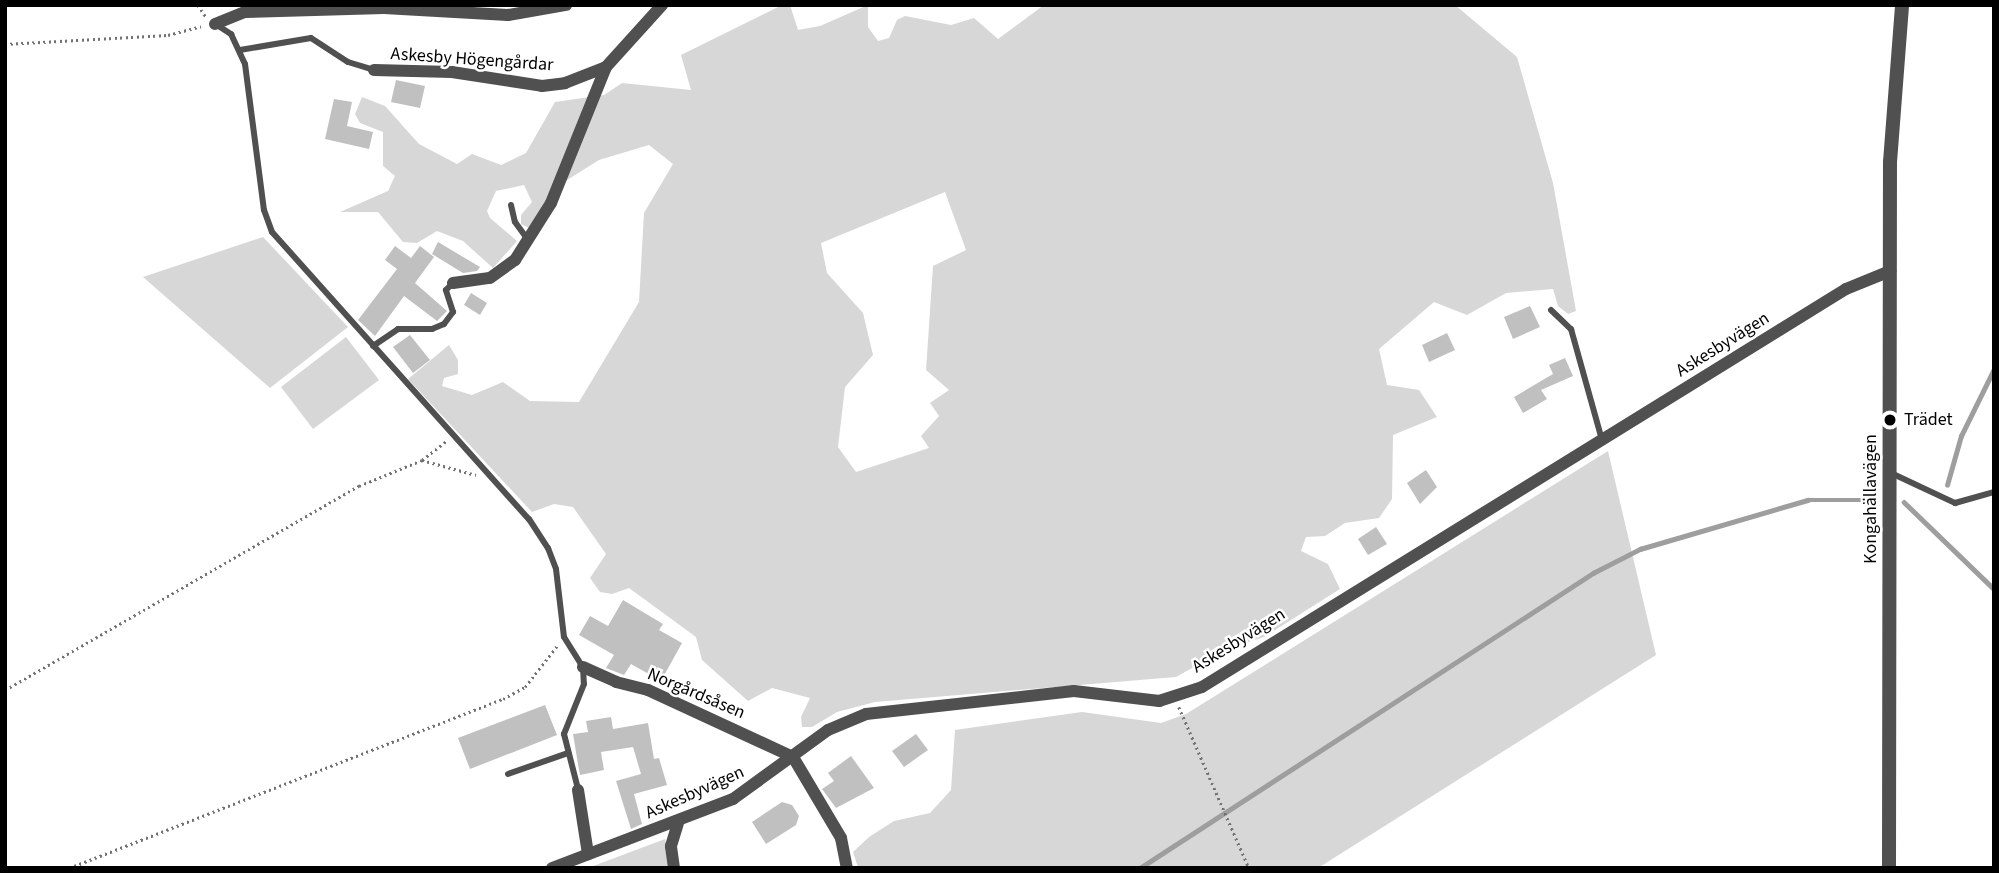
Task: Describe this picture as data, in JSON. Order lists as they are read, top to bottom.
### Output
{
  "streets": {
    "street": [
      "Askesby Högengårdar",
      "Askesbyvägen",
      "Kongahällavägen",
      "Norgårdsåsen"
    ]
  },
  "crossings": [
    ["Askesbyvägen", "Kongahällavägen"],
    ["Askesbyvägen", "Norgårdsåsen"]
  ],
  "places": ["Trädet"]
}
